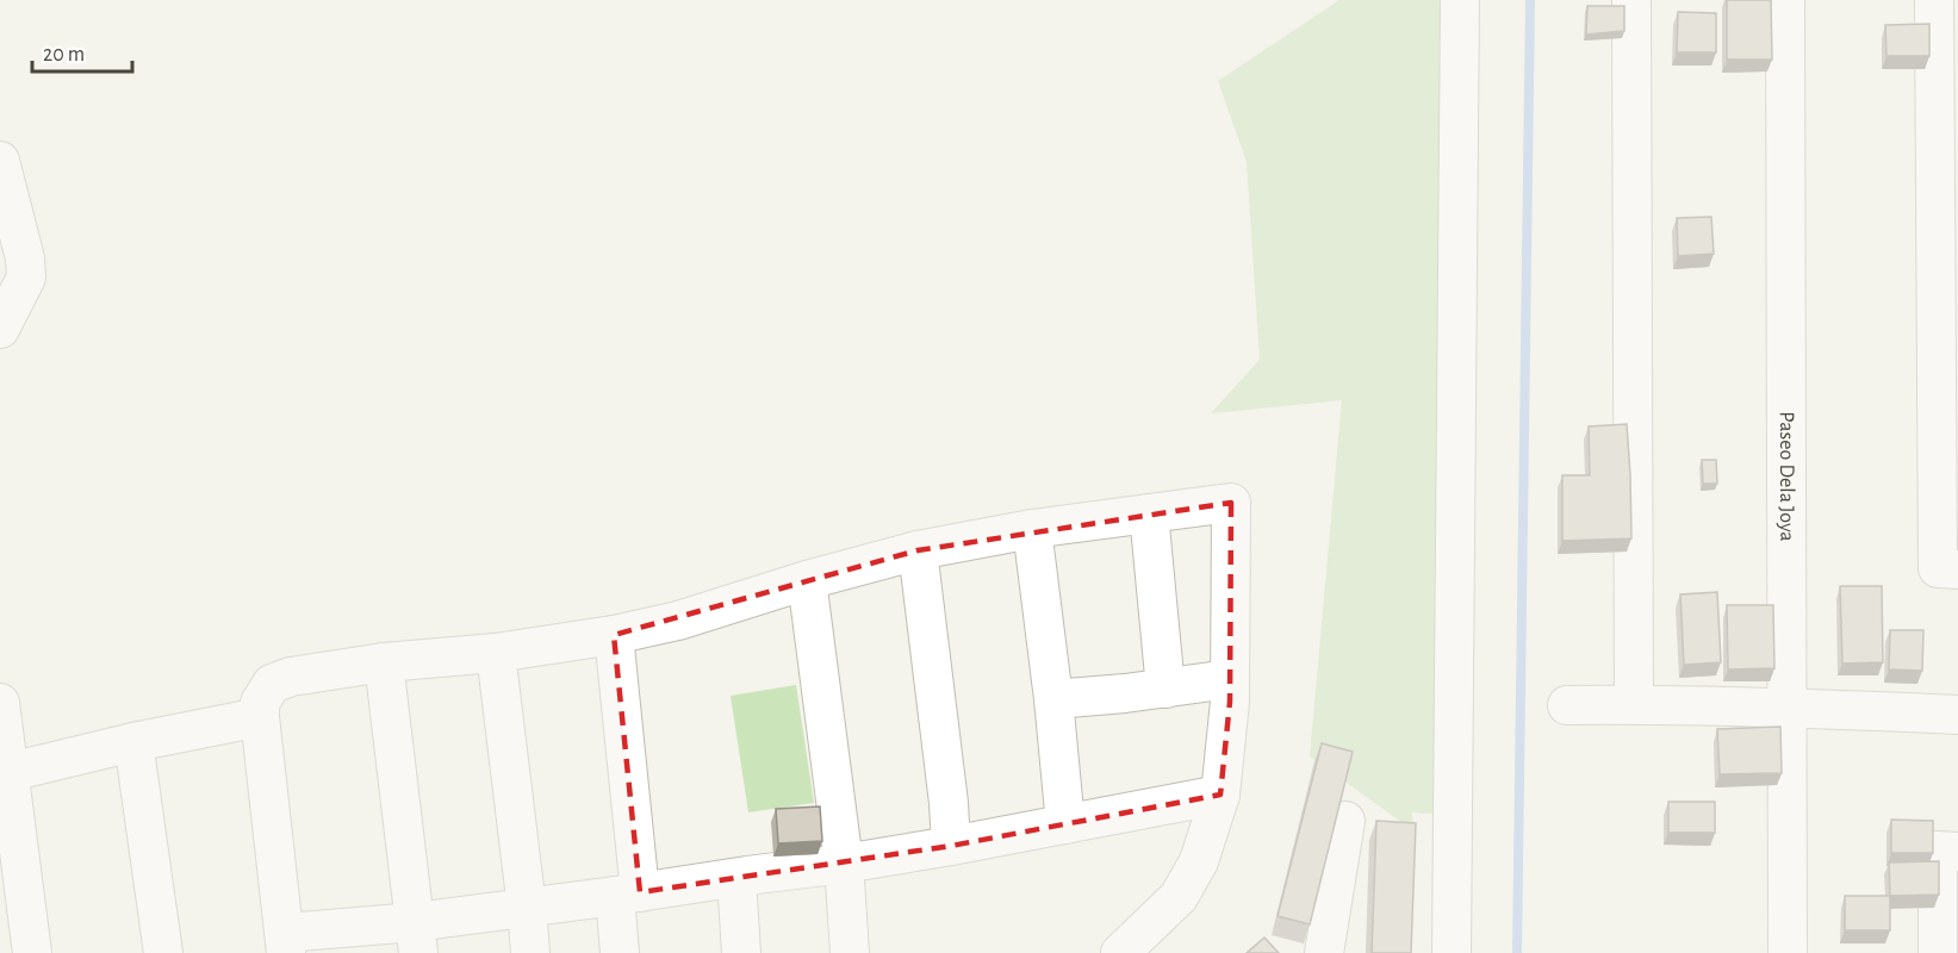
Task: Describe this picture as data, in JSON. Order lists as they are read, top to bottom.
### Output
{
  "streets": {
    "street": ["Paseo Dela Joya"]
  },
  "scale_bar": "20 m"
}
